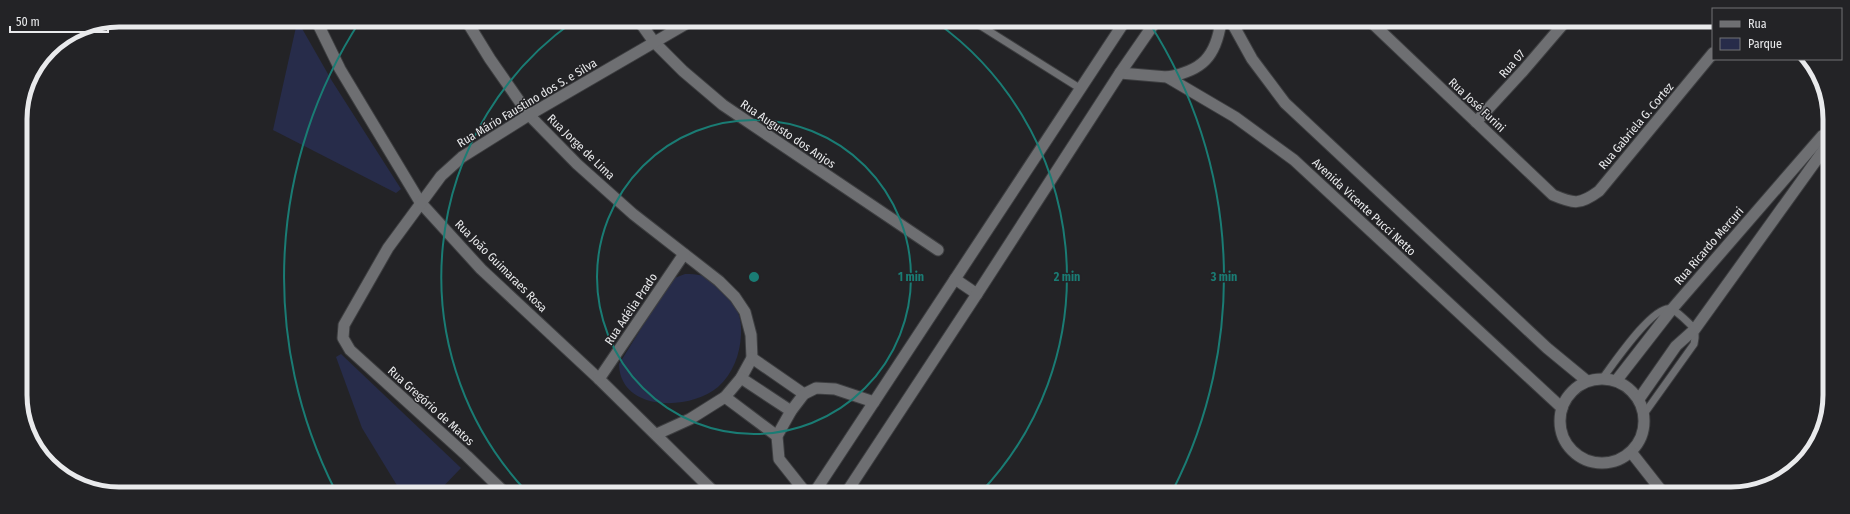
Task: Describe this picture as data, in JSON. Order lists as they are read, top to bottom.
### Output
{
  "streets": {
    "street": [
      "Rua 07",
      "Rua Mário Faustino dos S. e Silva",
      "Rua José Furini",
      "Rua Gabriela G. Cortez",
      "Rua Augusto dos Anjos",
      "Rua Jorge de Lima",
      "Avenida Vicente Pucci Netto",
      "Rua Ricardo Mercuri",
      "Rua João Guimaraes Rosa",
      "Rua Adélia Prado",
      "Rua Gregório de Matos"
    ]
  },
  "crossings": [
    ["Rua 07", "Rua José Furini"],
    ["Rua Mário Faustino dos S. e Silva", "Rua Augusto dos Anjos"],
    ["Rua Mário Faustino dos S. e Silva", "Rua Jorge de Lima"],
    ["Rua Mário Faustino dos S. e Silva", "Rua João Guimaraes Rosa"],
    ["Rua Mário Faustino dos S. e Silva", "Rua Gregório de Matos"],
    ["Rua José Furini", "Rua Gabriela G. Cortez"],
    ["Rua Jorge de Lima", "Rua Adélia Prado"],
    ["Avenida Vicente Pucci Netto", "Rua Ricardo Mercuri"],
    ["Rua João Guimaraes Rosa", "Rua Adélia Prado"]
  ],
  "legend": ["Rua", "Parque"],
  "scale_bar": "50 m",
  "rings": ["1 min", "2 min", "3 min"]
}
